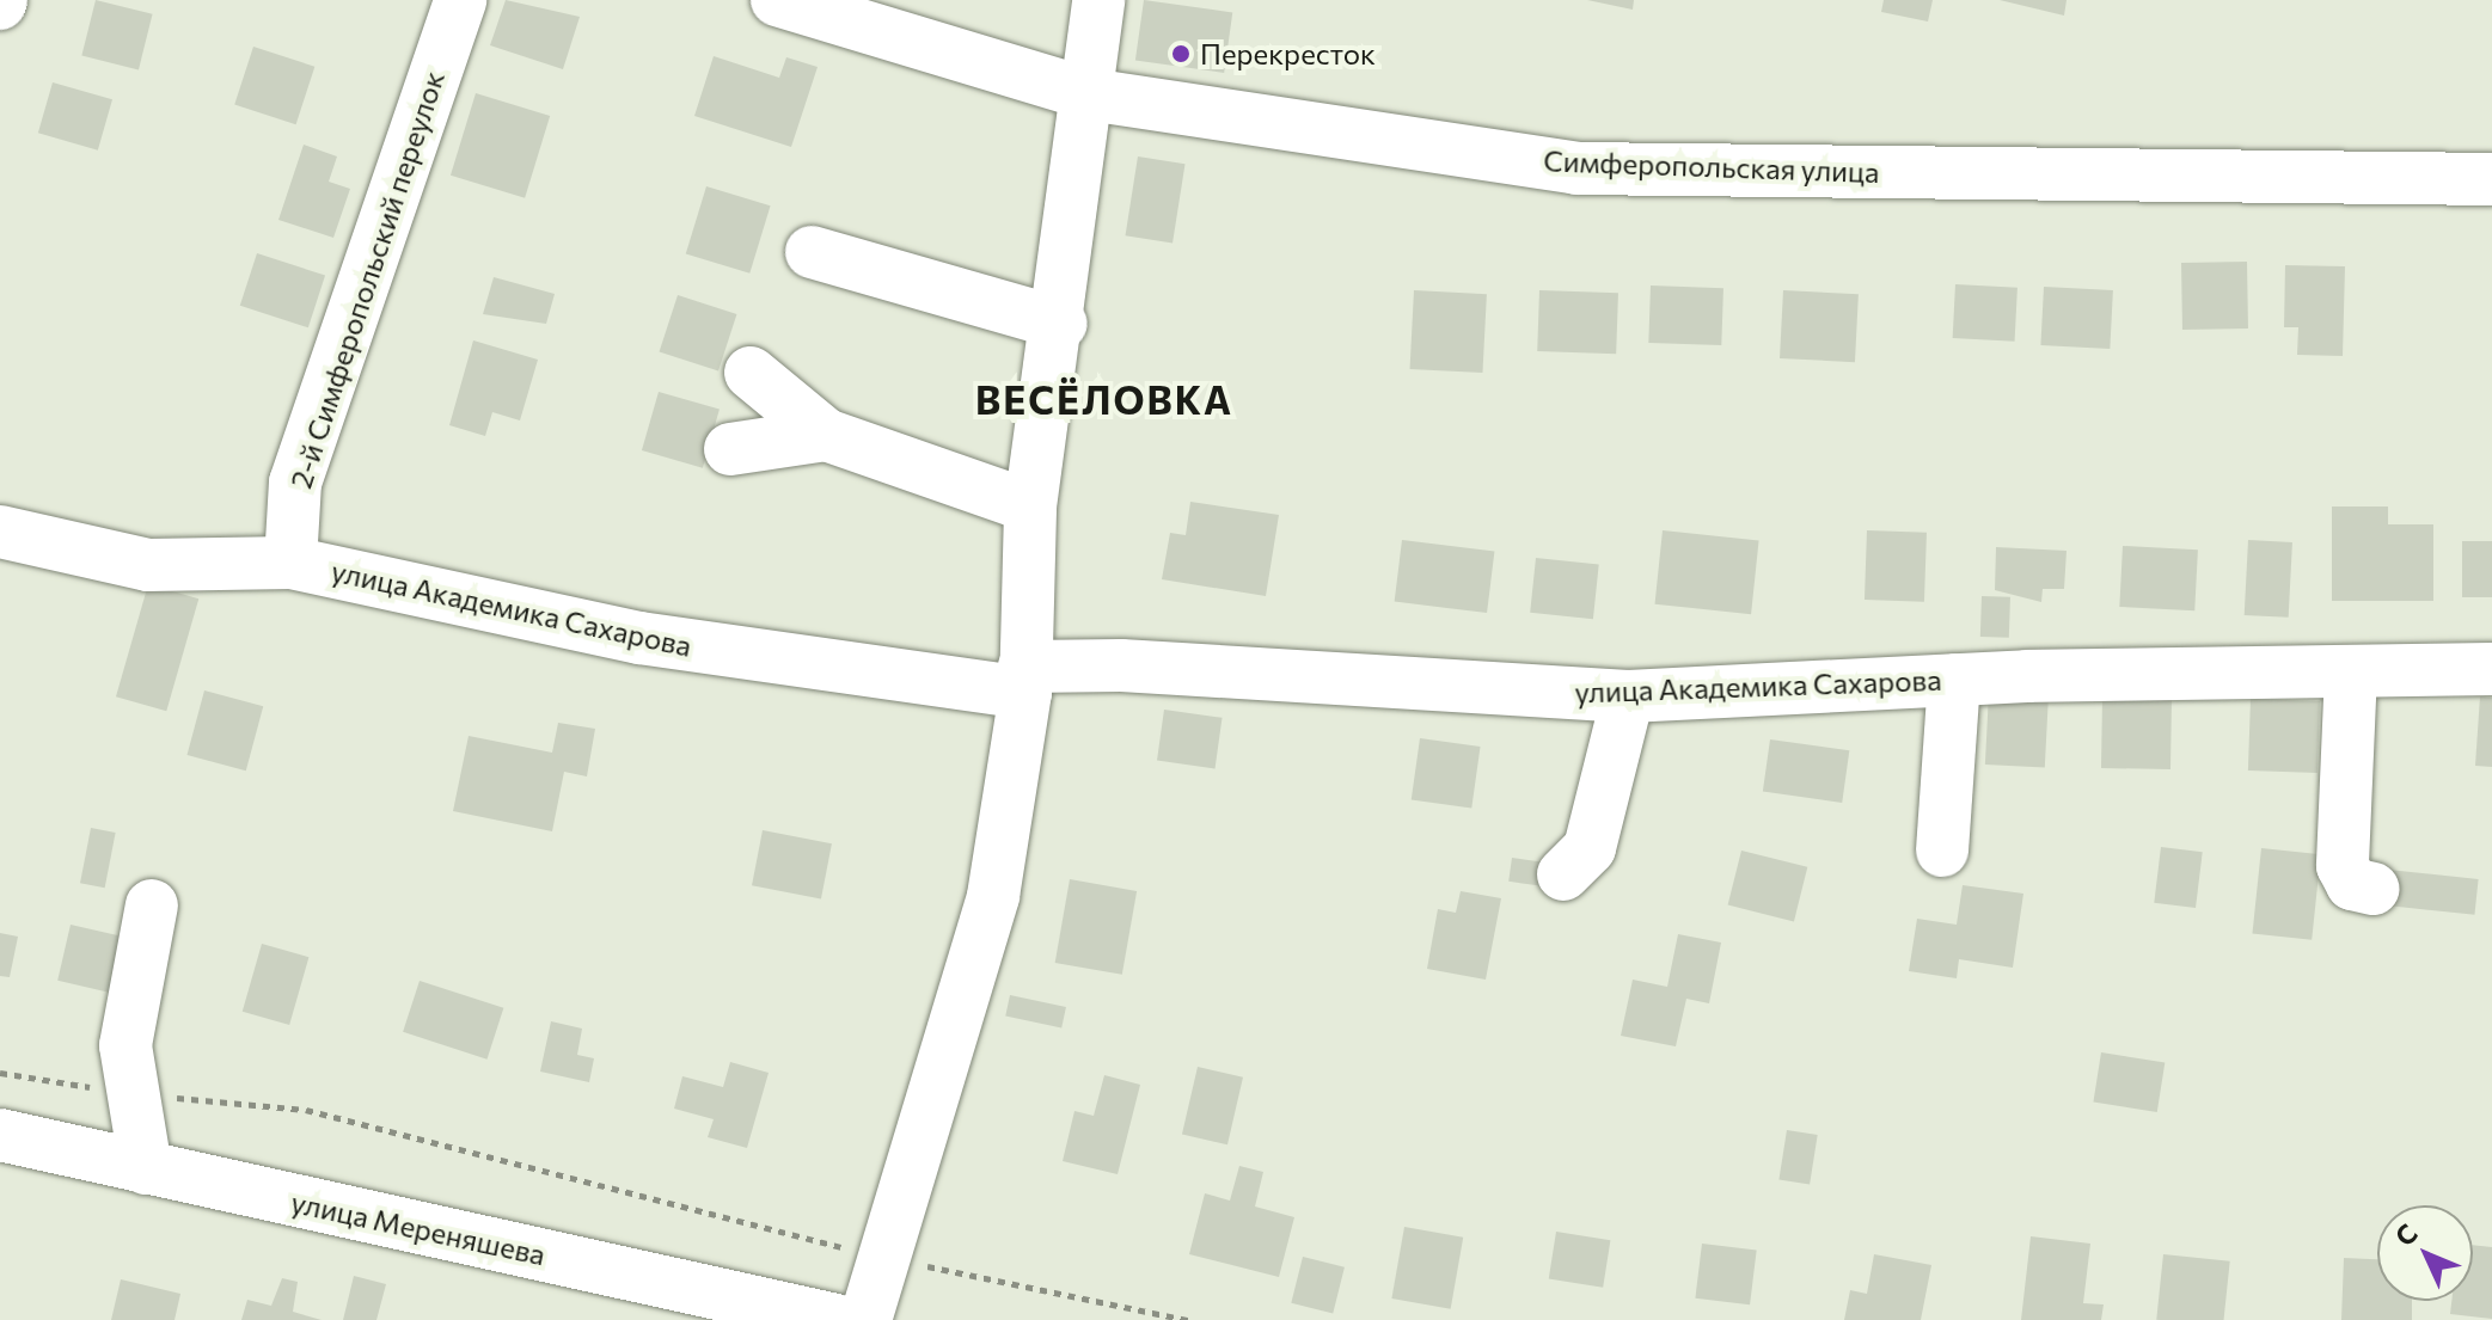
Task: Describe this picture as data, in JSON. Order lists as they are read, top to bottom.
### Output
{
  "streets": {
    "street": [
      "Симферопольская улица",
      "2-й Симферопольский переулок",
      "улица Академика Сахарова",
      "улица Мереняшева"
    ]
  },
  "crossings": [
    ["2-й Симферопольский переулок", "улица Академика Сахарова"]
  ],
  "districts": ["ВЕСЁЛОВКА"],
  "places": ["Перекресток"],
  "north": "top left"
}
